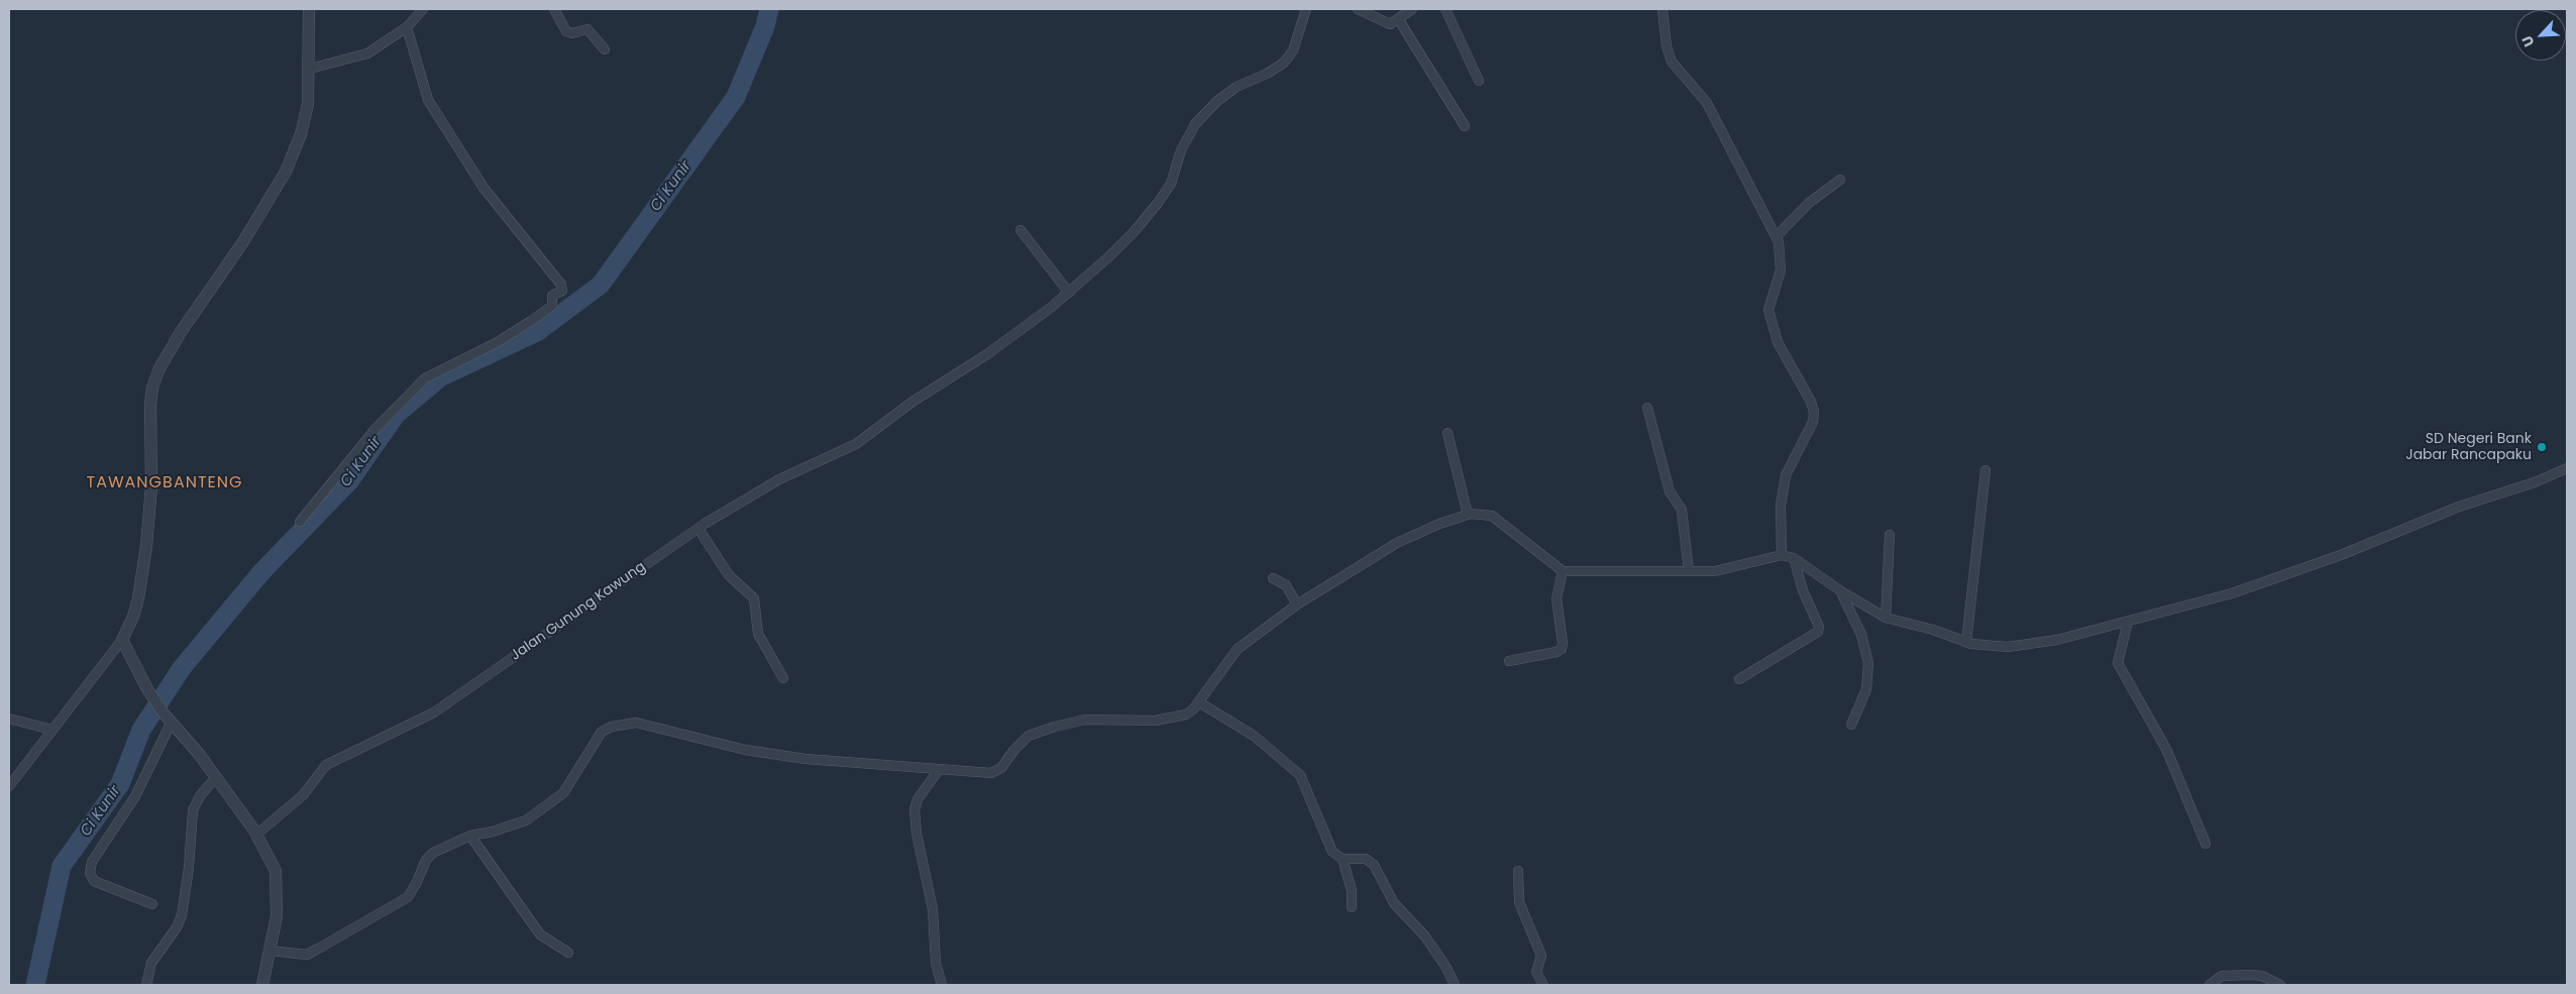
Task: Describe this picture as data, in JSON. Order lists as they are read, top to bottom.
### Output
{
  "streets": {
    "street": ["Jalan Gunung Kawung"]
  },
  "districts": ["TAWANGBANTENG"],
  "water": ["Ci Kunir"],
  "places": ["SD Negeri Bank Jabar Rancapaku"],
  "north": "bottom left"
}
